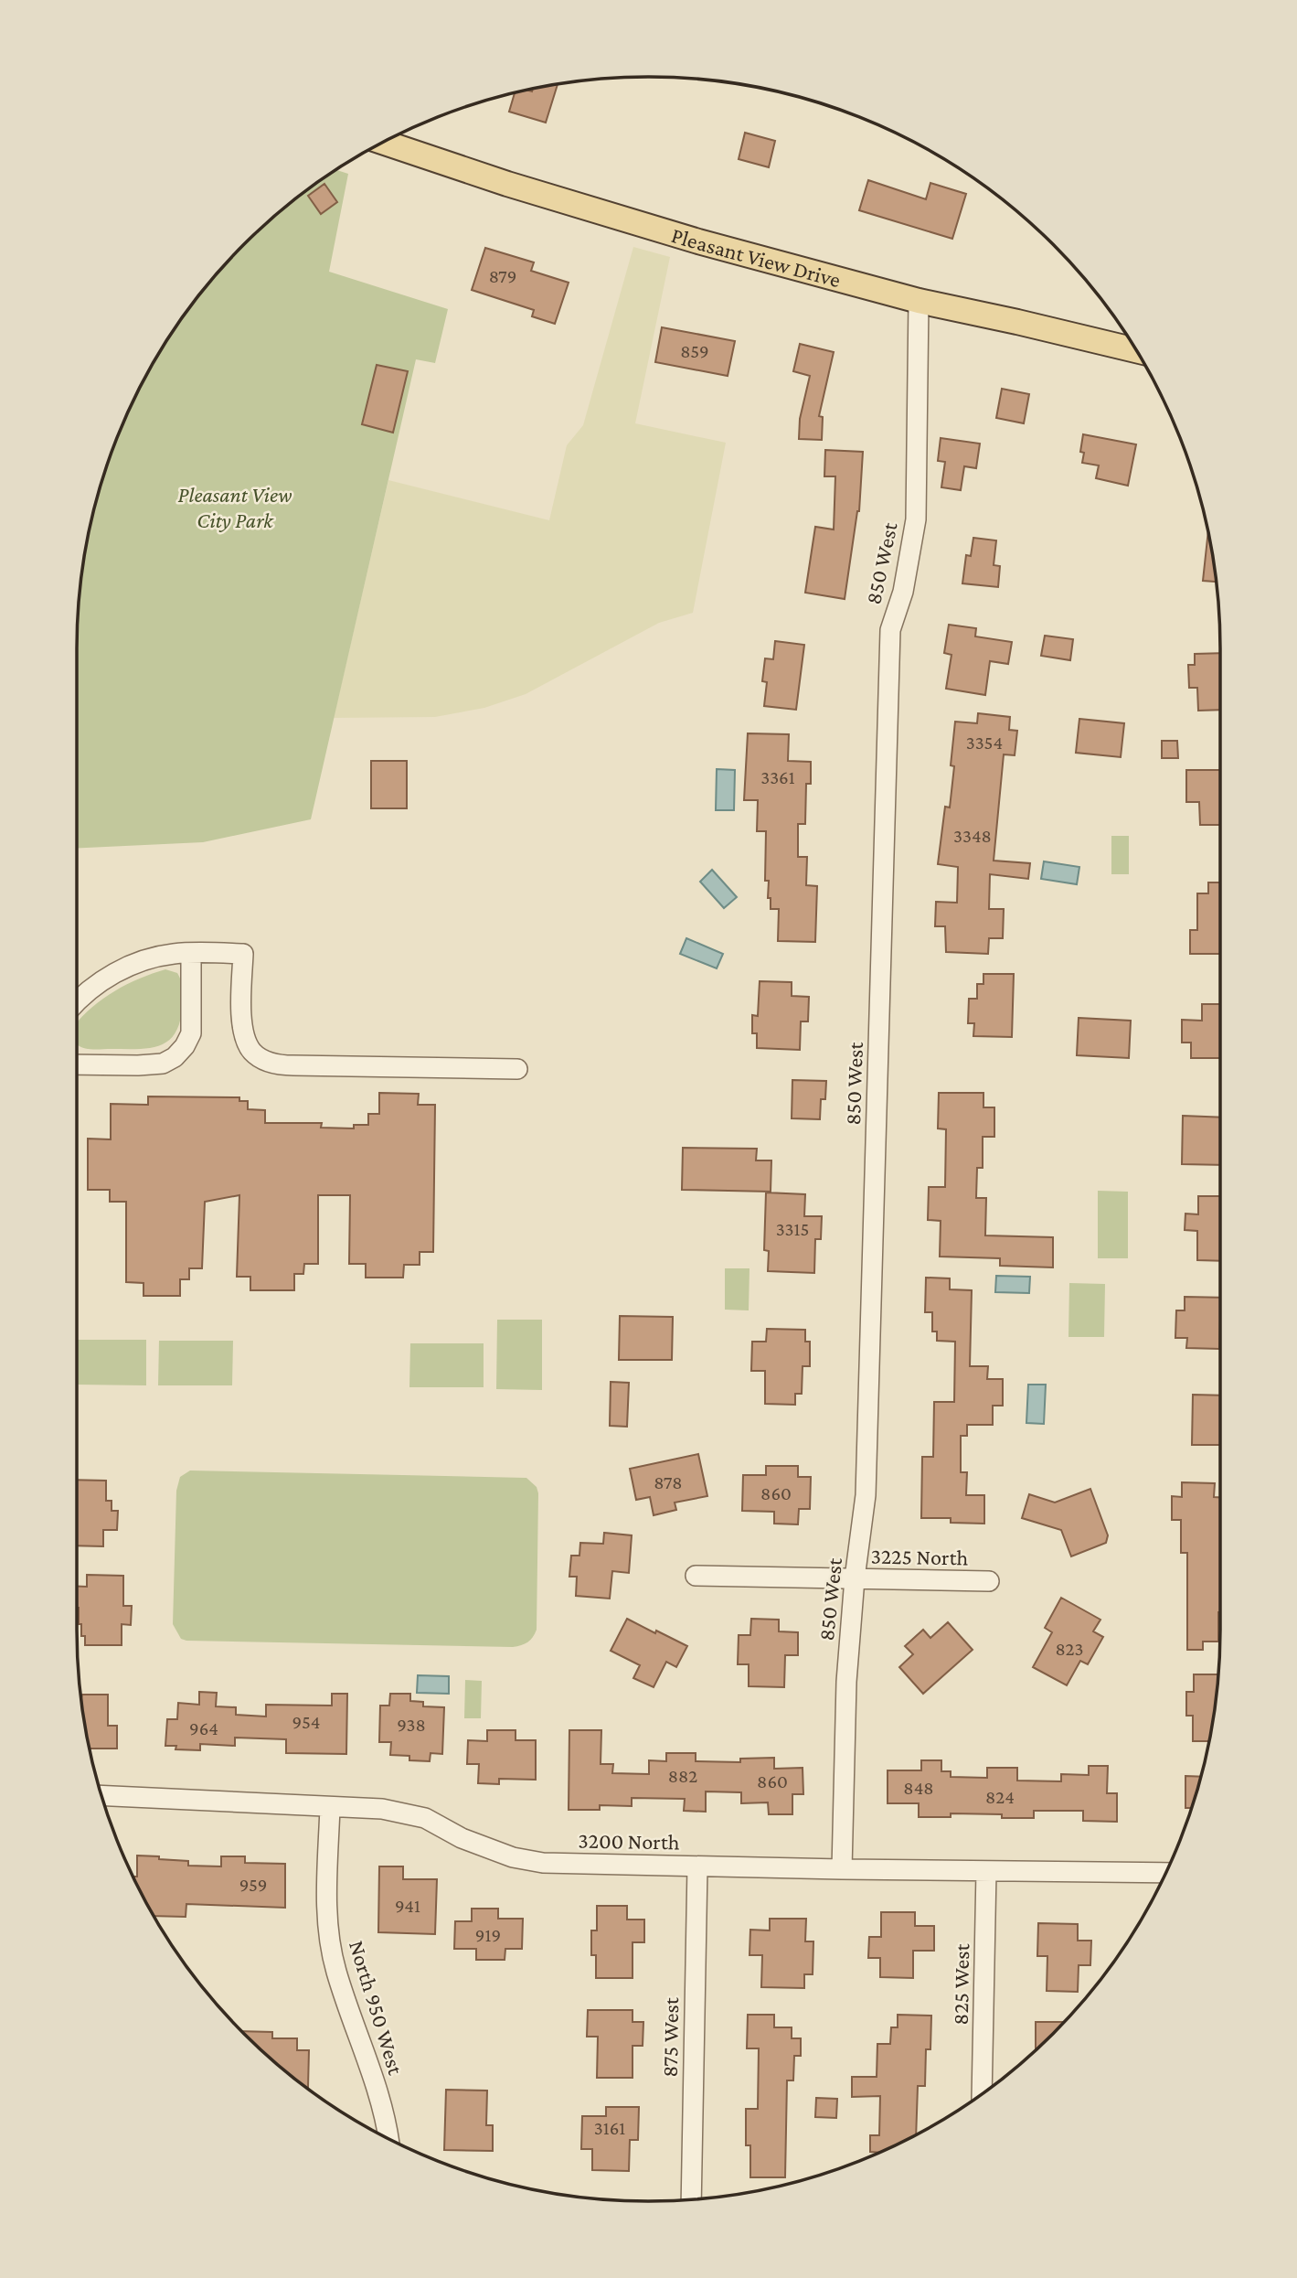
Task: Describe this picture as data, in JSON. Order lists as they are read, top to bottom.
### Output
{
  "streets": {
    "main road": ["Pleasant View Drive"],
    "street": [
      "850 West",
      "3225 North",
      "3200 North",
      "825 West",
      "North 950 West",
      "875 West"
    ]
  },
  "crossings": [
    ["Pleasant View Drive", "850 West"],
    ["850 West", "3225 North"],
    ["850 West", "3200 North"],
    ["3200 North", "825 West"],
    ["3200 North", "North 950 West"],
    ["3200 North", "875 West"]
  ],
  "parks": ["Pleasant View City Park"],
  "house_numbers": [
    "879",
    "859",
    "3354",
    "3361",
    "3348",
    "3315",
    "878",
    "860",
    "823",
    "954",
    "938",
    "964",
    "882",
    "860",
    "848",
    "824",
    "959",
    "941",
    "919",
    "3161"
  ]
}
